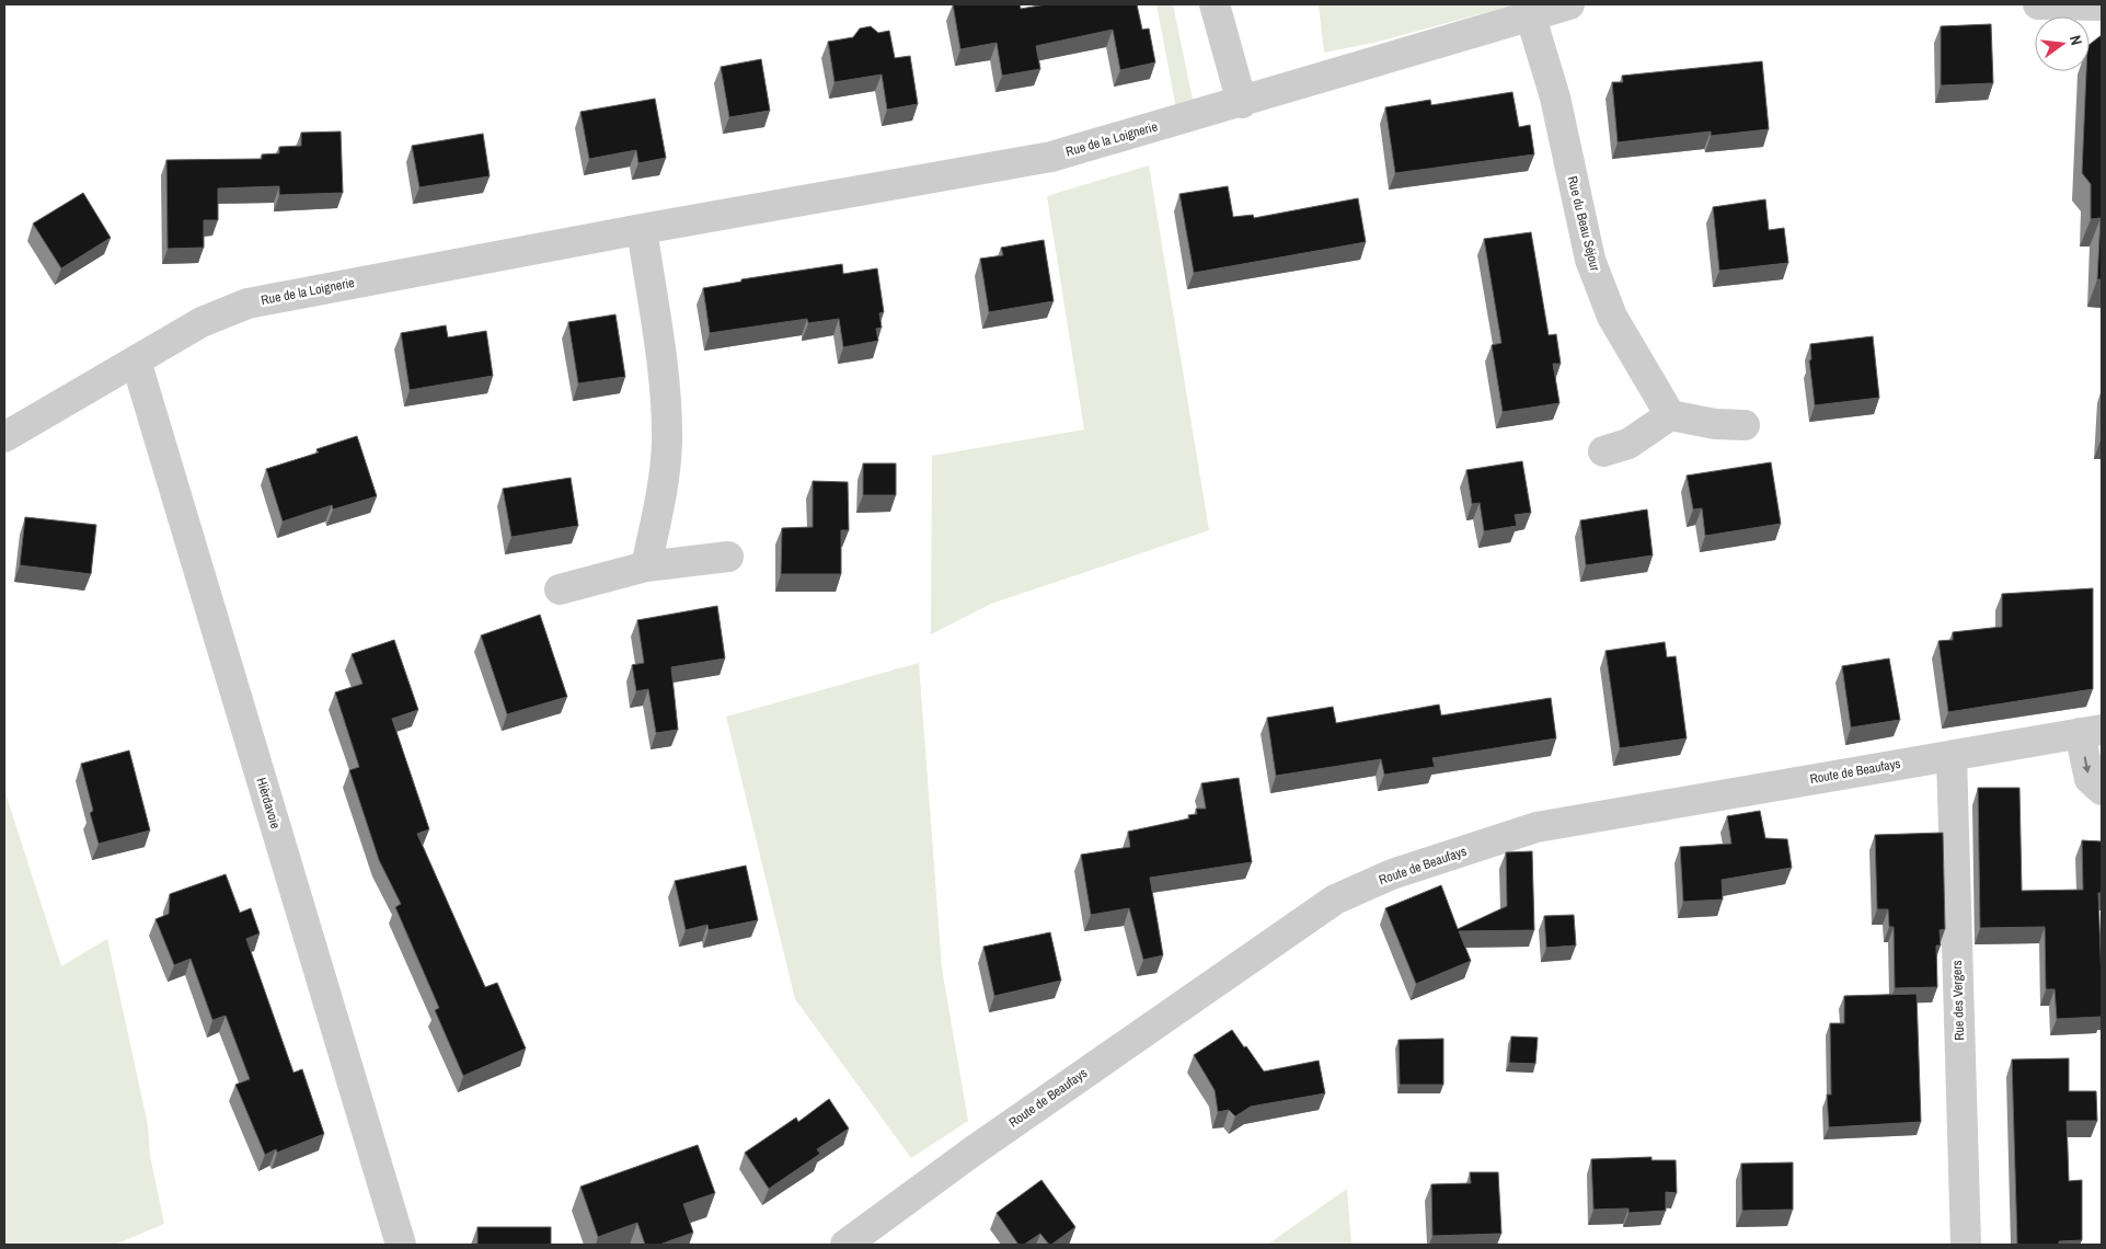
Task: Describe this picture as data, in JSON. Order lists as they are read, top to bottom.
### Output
{
  "streets": {
    "street": [
      "Rue de la Loignerie",
      "Rue du Beau Séjour",
      "Route de Beaufays",
      "Hièrdavoie",
      "Rue des Vergers"
    ]
  },
  "crossings": [
    ["Rue de la Loignerie", "Rue du Beau Séjour"],
    ["Rue de la Loignerie", "Hièrdavoie"],
    ["Route de Beaufays", "Rue des Vergers"]
  ],
  "north": "right"
}
